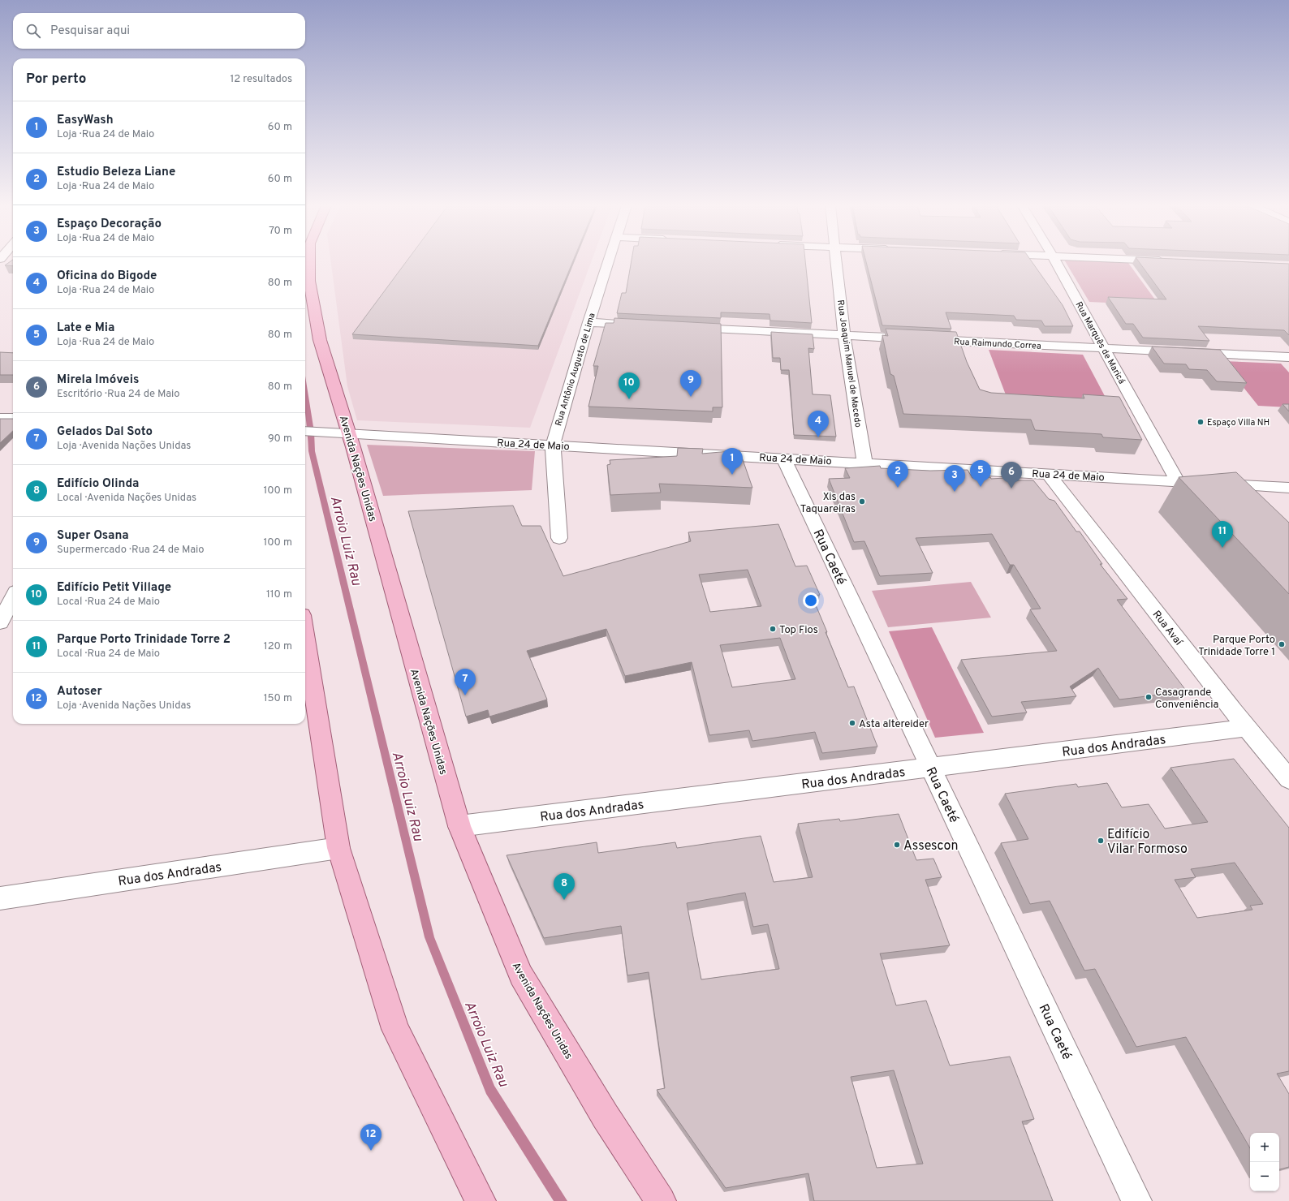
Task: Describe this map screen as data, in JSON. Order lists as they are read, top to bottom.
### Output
{
  "streets": {
    "main road": ["Avenida Nações Unidas"],
    "street": [
      "Rua Marquês de Maricá",
      "Rua Raimundo Correa",
      "Rua Joaquim Manuel de Macedo",
      "Rua Antônio Augusto de Lima",
      "Rua 24 de Maio",
      "Rua Caeté",
      "Rua Avaí",
      "Rua dos Andradas"
    ]
  },
  "crossings": [
    ["Rua Marquês de Maricá", "Rua Raimundo Correa"],
    ["Rua Marquês de Maricá", "Rua 24 de Maio"],
    ["Rua Raimundo Correa", "Rua Joaquim Manuel de Macedo"],
    ["Rua Joaquim Manuel de Macedo", "Rua 24 de Maio"],
    ["Rua Antônio Augusto de Lima", "Rua 24 de Maio"],
    ["Rua 24 de Maio", "Avenida Nações Unidas"],
    ["Rua 24 de Maio", "Rua Caeté"],
    ["Rua 24 de Maio", "Rua Avaí"],
    ["Avenida Nações Unidas", "Rua dos Andradas"],
    ["Rua Caeté", "Rua dos Andradas"],
    ["Rua Avaí", "Rua dos Andradas"]
  ],
  "water": ["Arroio Luiz Rau"],
  "places": [
    "Espaço Villa NH",
    "Xis das Taquareiras",
    "Top Fios",
    "Parque Porto Trinidade Torre 1",
    "Casagrande Conveniência",
    "Asta altereider",
    "Edifício Vilar Formoso",
    "Assescon"
  ],
  "page": {
    "search": "Pesquisar aqui",
    "heading": ["Por perto", "12 resultados"],
    "list": [
      {
        "mark": "1",
        "name": "EasyWash",
        "note": "Loja · Rua 24 de Maio",
        "value": "60 m"
      },
      {
        "mark": "2",
        "name": "Estudio Beleza Liane",
        "note": "Loja · Rua 24 de Maio",
        "value": "60 m"
      },
      {
        "mark": "3",
        "name": "Espaço Decoração",
        "note": "Loja · Rua 24 de Maio",
        "value": "70 m"
      },
      {
        "mark": "4",
        "name": "Oficina do Bigode",
        "note": "Loja · Rua 24 de Maio",
        "value": "80 m"
      },
      {
        "mark": "5",
        "name": "Late e Mia",
        "note": "Loja · Rua 24 de Maio",
        "value": "80 m"
      },
      {
        "mark": "6",
        "name": "Mirela Imóveis",
        "note": "Escritório · Rua 24 de Maio",
        "value": "80 m"
      },
      {
        "mark": "7",
        "name": "Gelados Dal Soto",
        "note": "Loja · Avenida Nações Unidas",
        "value": "90 m"
      },
      {
        "mark": "8",
        "name": "Edifício Olinda",
        "note": "Local · Avenida Nações Unidas",
        "value": "100 m"
      },
      {
        "mark": "9",
        "name": "Super Osana",
        "note": "Supermercado · Rua 24 de Maio",
        "value": "100 m"
      },
      {
        "mark": "10",
        "name": "Edifício Petit Village",
        "note": "Local · Rua 24 de Maio",
        "value": "110 m"
      },
      {
        "mark": "11",
        "name": "Parque Porto Trinidade Torre 2",
        "note": "Local · Rua 24 de Maio",
        "value": "120 m"
      },
      {
        "mark": "12",
        "name": "Autoser",
        "note": "Loja · Avenida Nações Unidas",
        "value": "150 m"
      }
    ],
    "pins": [
      "9",
      "10",
      "4",
      "1",
      "5",
      "2",
      "6",
      "3",
      "11",
      "7",
      "8",
      "12"
    ],
    "map_buttons": ["+", "−"]
  }
}
